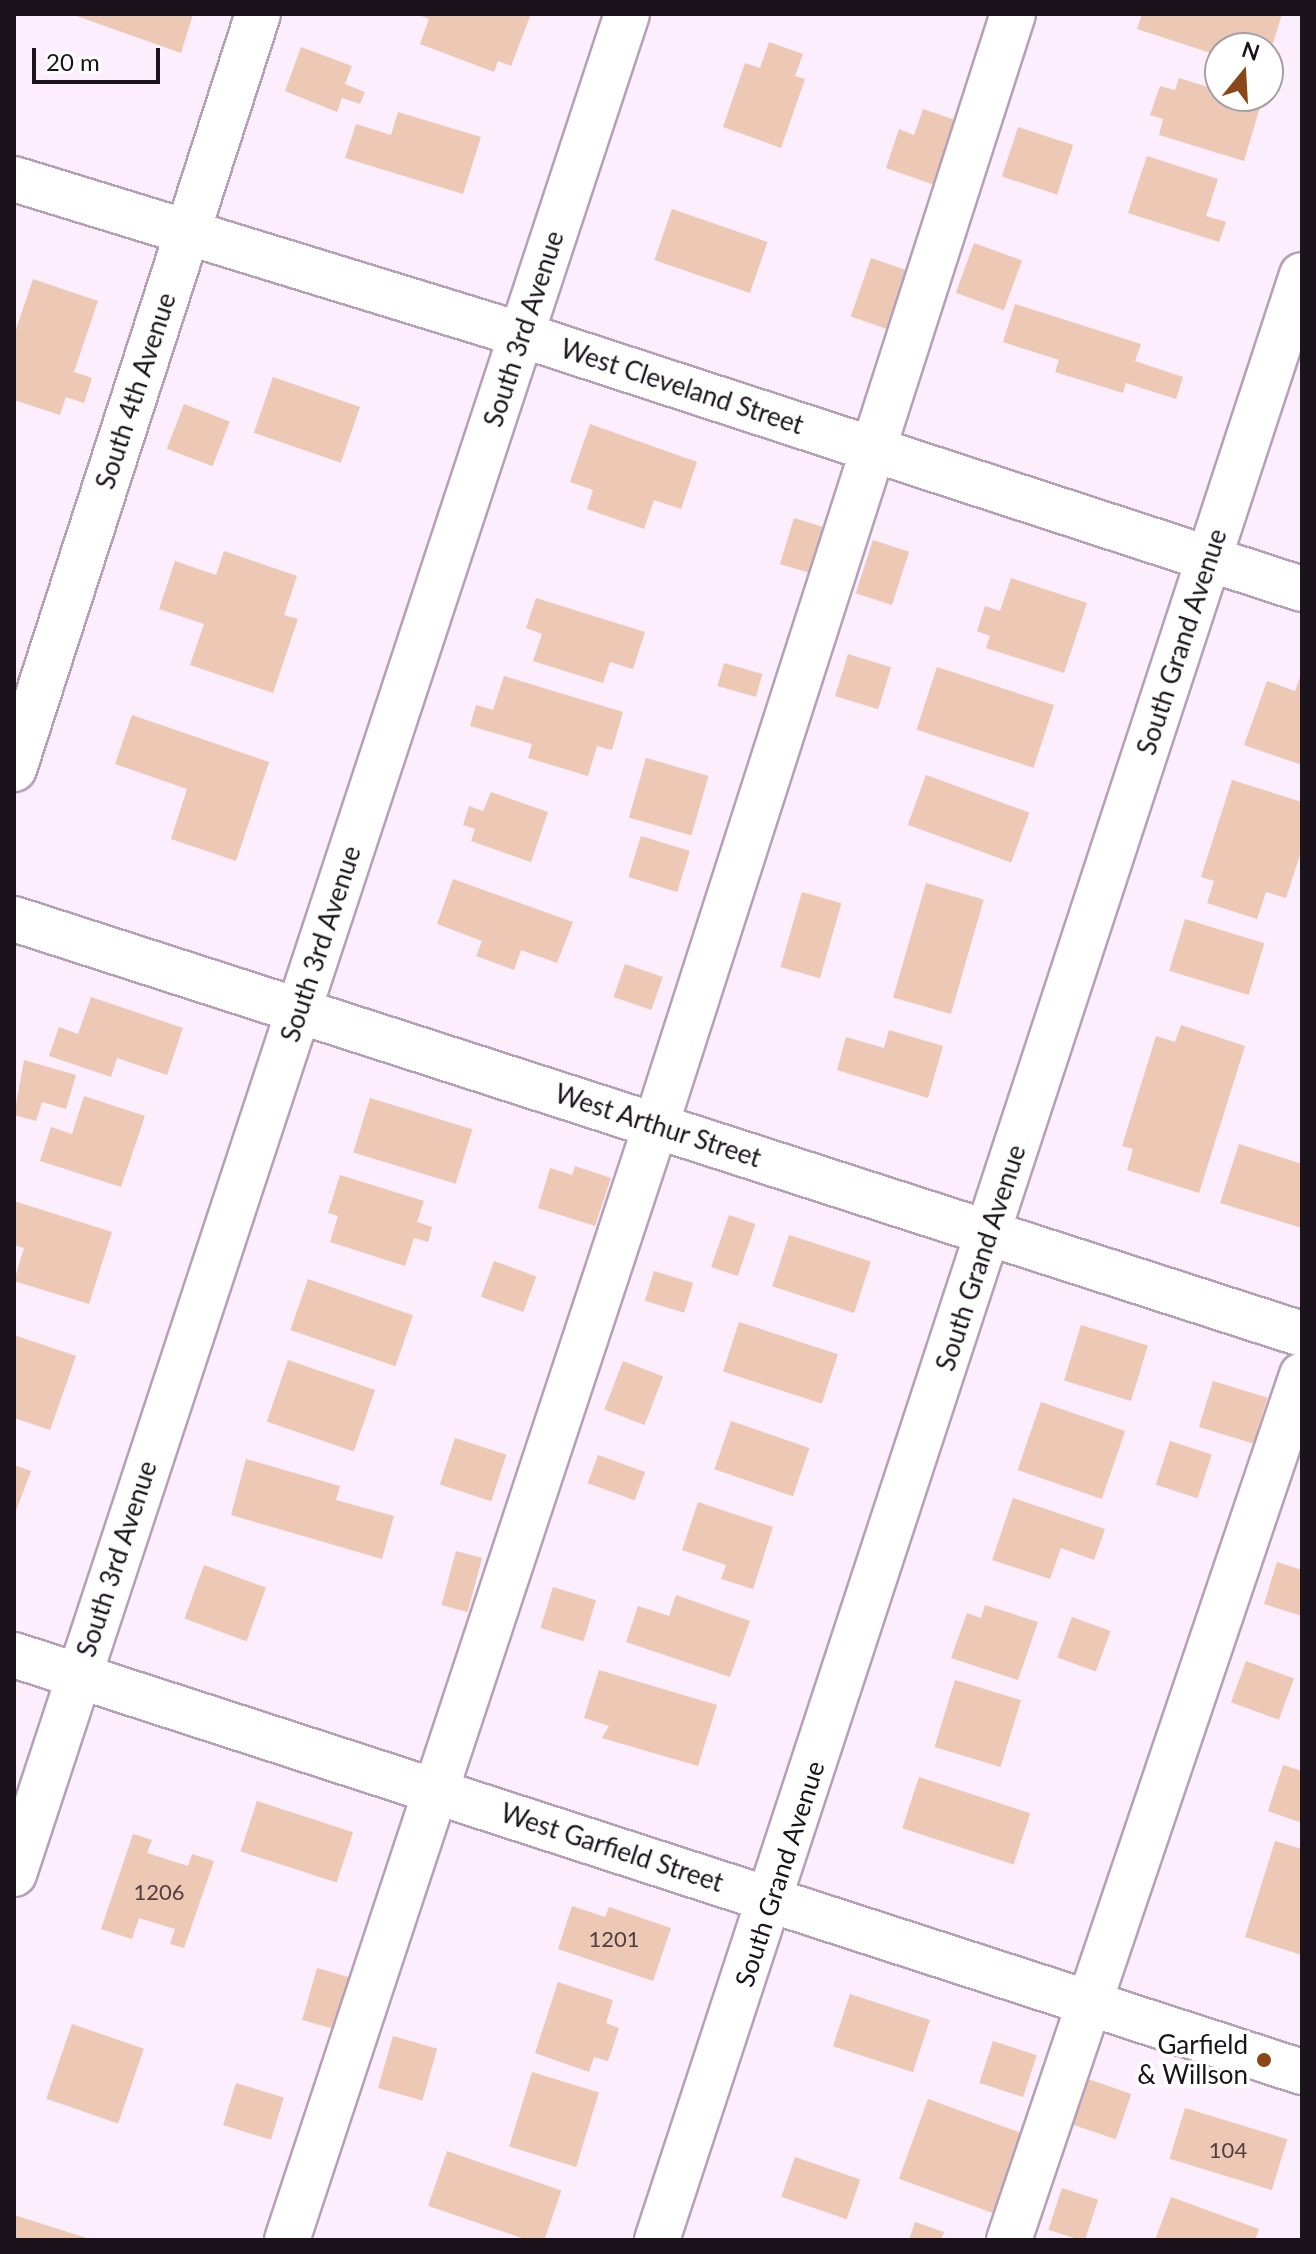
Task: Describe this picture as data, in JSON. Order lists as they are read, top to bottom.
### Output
{
  "streets": {
    "street": [
      "South 3rd Avenue",
      "West Cleveland Street",
      "South 4th Avenue",
      "South Grand Avenue",
      "West Arthur Street",
      "West Garfield Street"
    ]
  },
  "crossings": [
    ["South 3rd Avenue", "West Cleveland Street"],
    ["South 3rd Avenue", "West Arthur Street"],
    ["South 3rd Avenue", "West Garfield Street"],
    ["West Cleveland Street", "South 4th Avenue"],
    ["West Cleveland Street", "South Grand Avenue"],
    ["South Grand Avenue", "West Arthur Street"],
    ["South Grand Avenue", "West Garfield Street"]
  ],
  "places": ["Garfield & Willson"],
  "house_numbers": ["1206", "1201", "104"],
  "scale_bar": "20 m",
  "north": "top"
}
